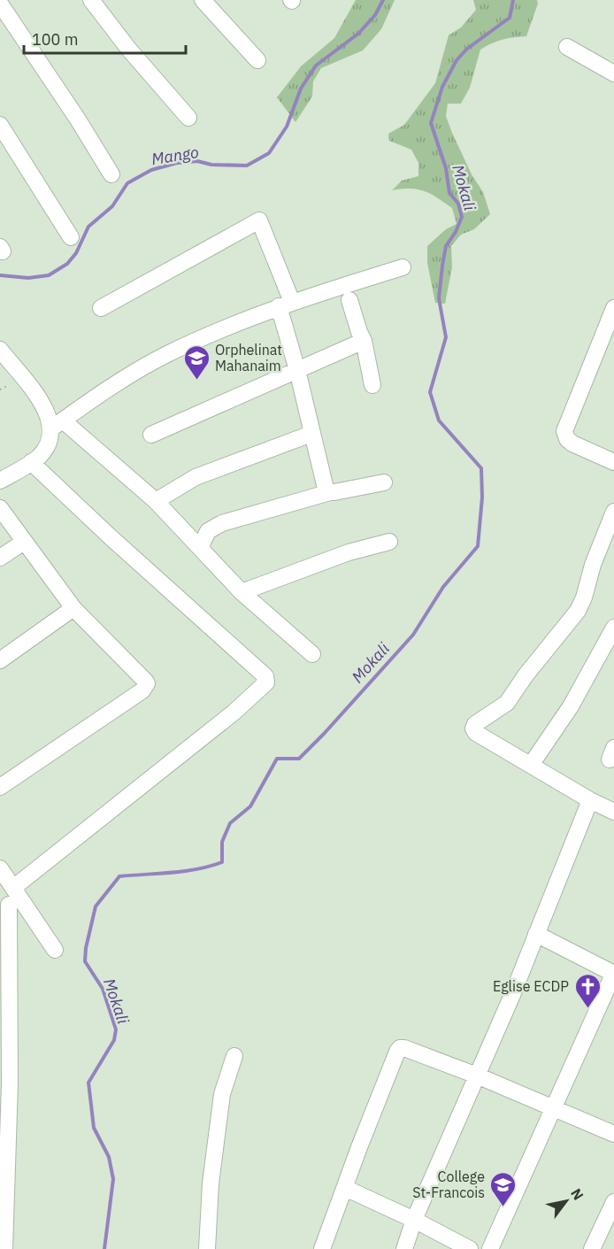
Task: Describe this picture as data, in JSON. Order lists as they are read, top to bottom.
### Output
{
  "water": ["Mango", "Mokali"],
  "places": {
    "school or university": ["Orphelinat Mahanaim", "College St-Francois"],
    "church": ["Eglise ECDP"]
  },
  "scale_bar": "100 m",
  "north": "top right"
}
